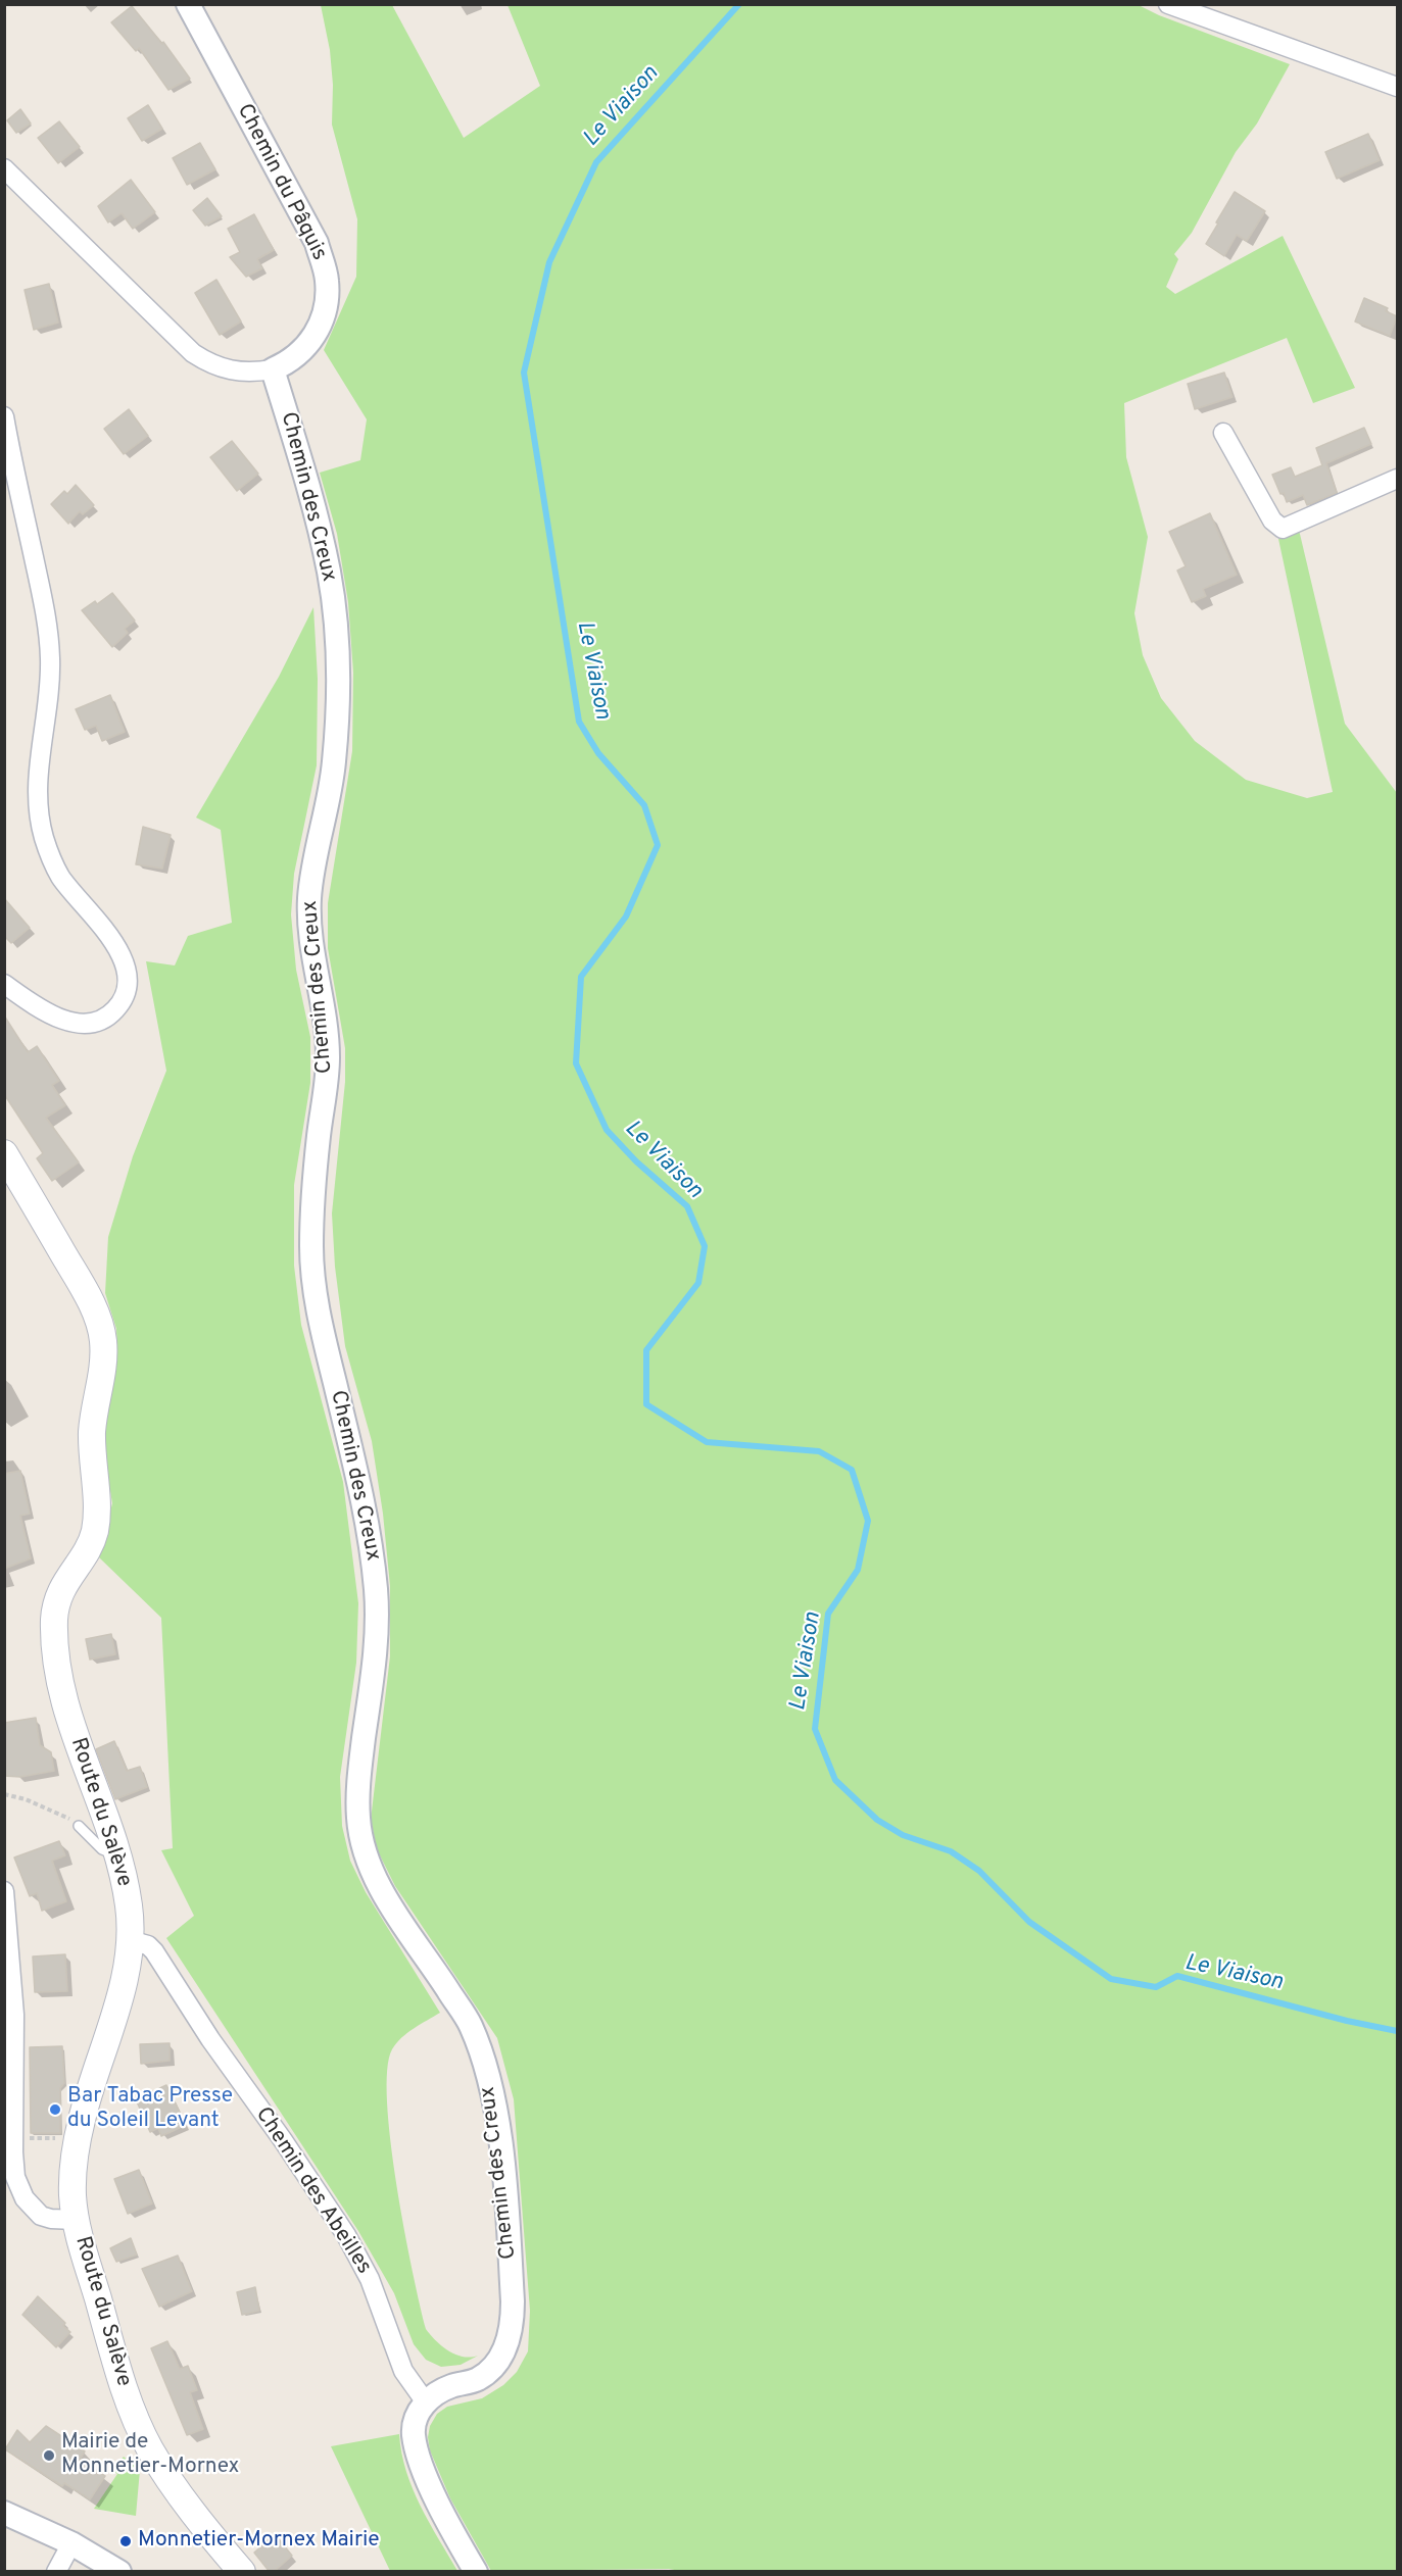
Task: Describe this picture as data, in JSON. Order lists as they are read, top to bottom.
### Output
{
  "streets": {
    "main road": ["Route du Salève"],
    "street": ["Chemin du Pâquis", "Chemin des Creux", "Chemin des Abeilles"]
  },
  "crossings": [
    ["Chemin du Pâquis", "Chemin des Creux"],
    ["Chemin des Creux", "Chemin des Abeilles"],
    ["Route du Salève", "Chemin des Abeilles"]
  ],
  "water": ["Le Viaison"],
  "places": ["Bar Tabac Presse du Soleil Levant", "Mairie de Monnetier-Mornex", "Monnetier-Mornex Mairie"]
}
